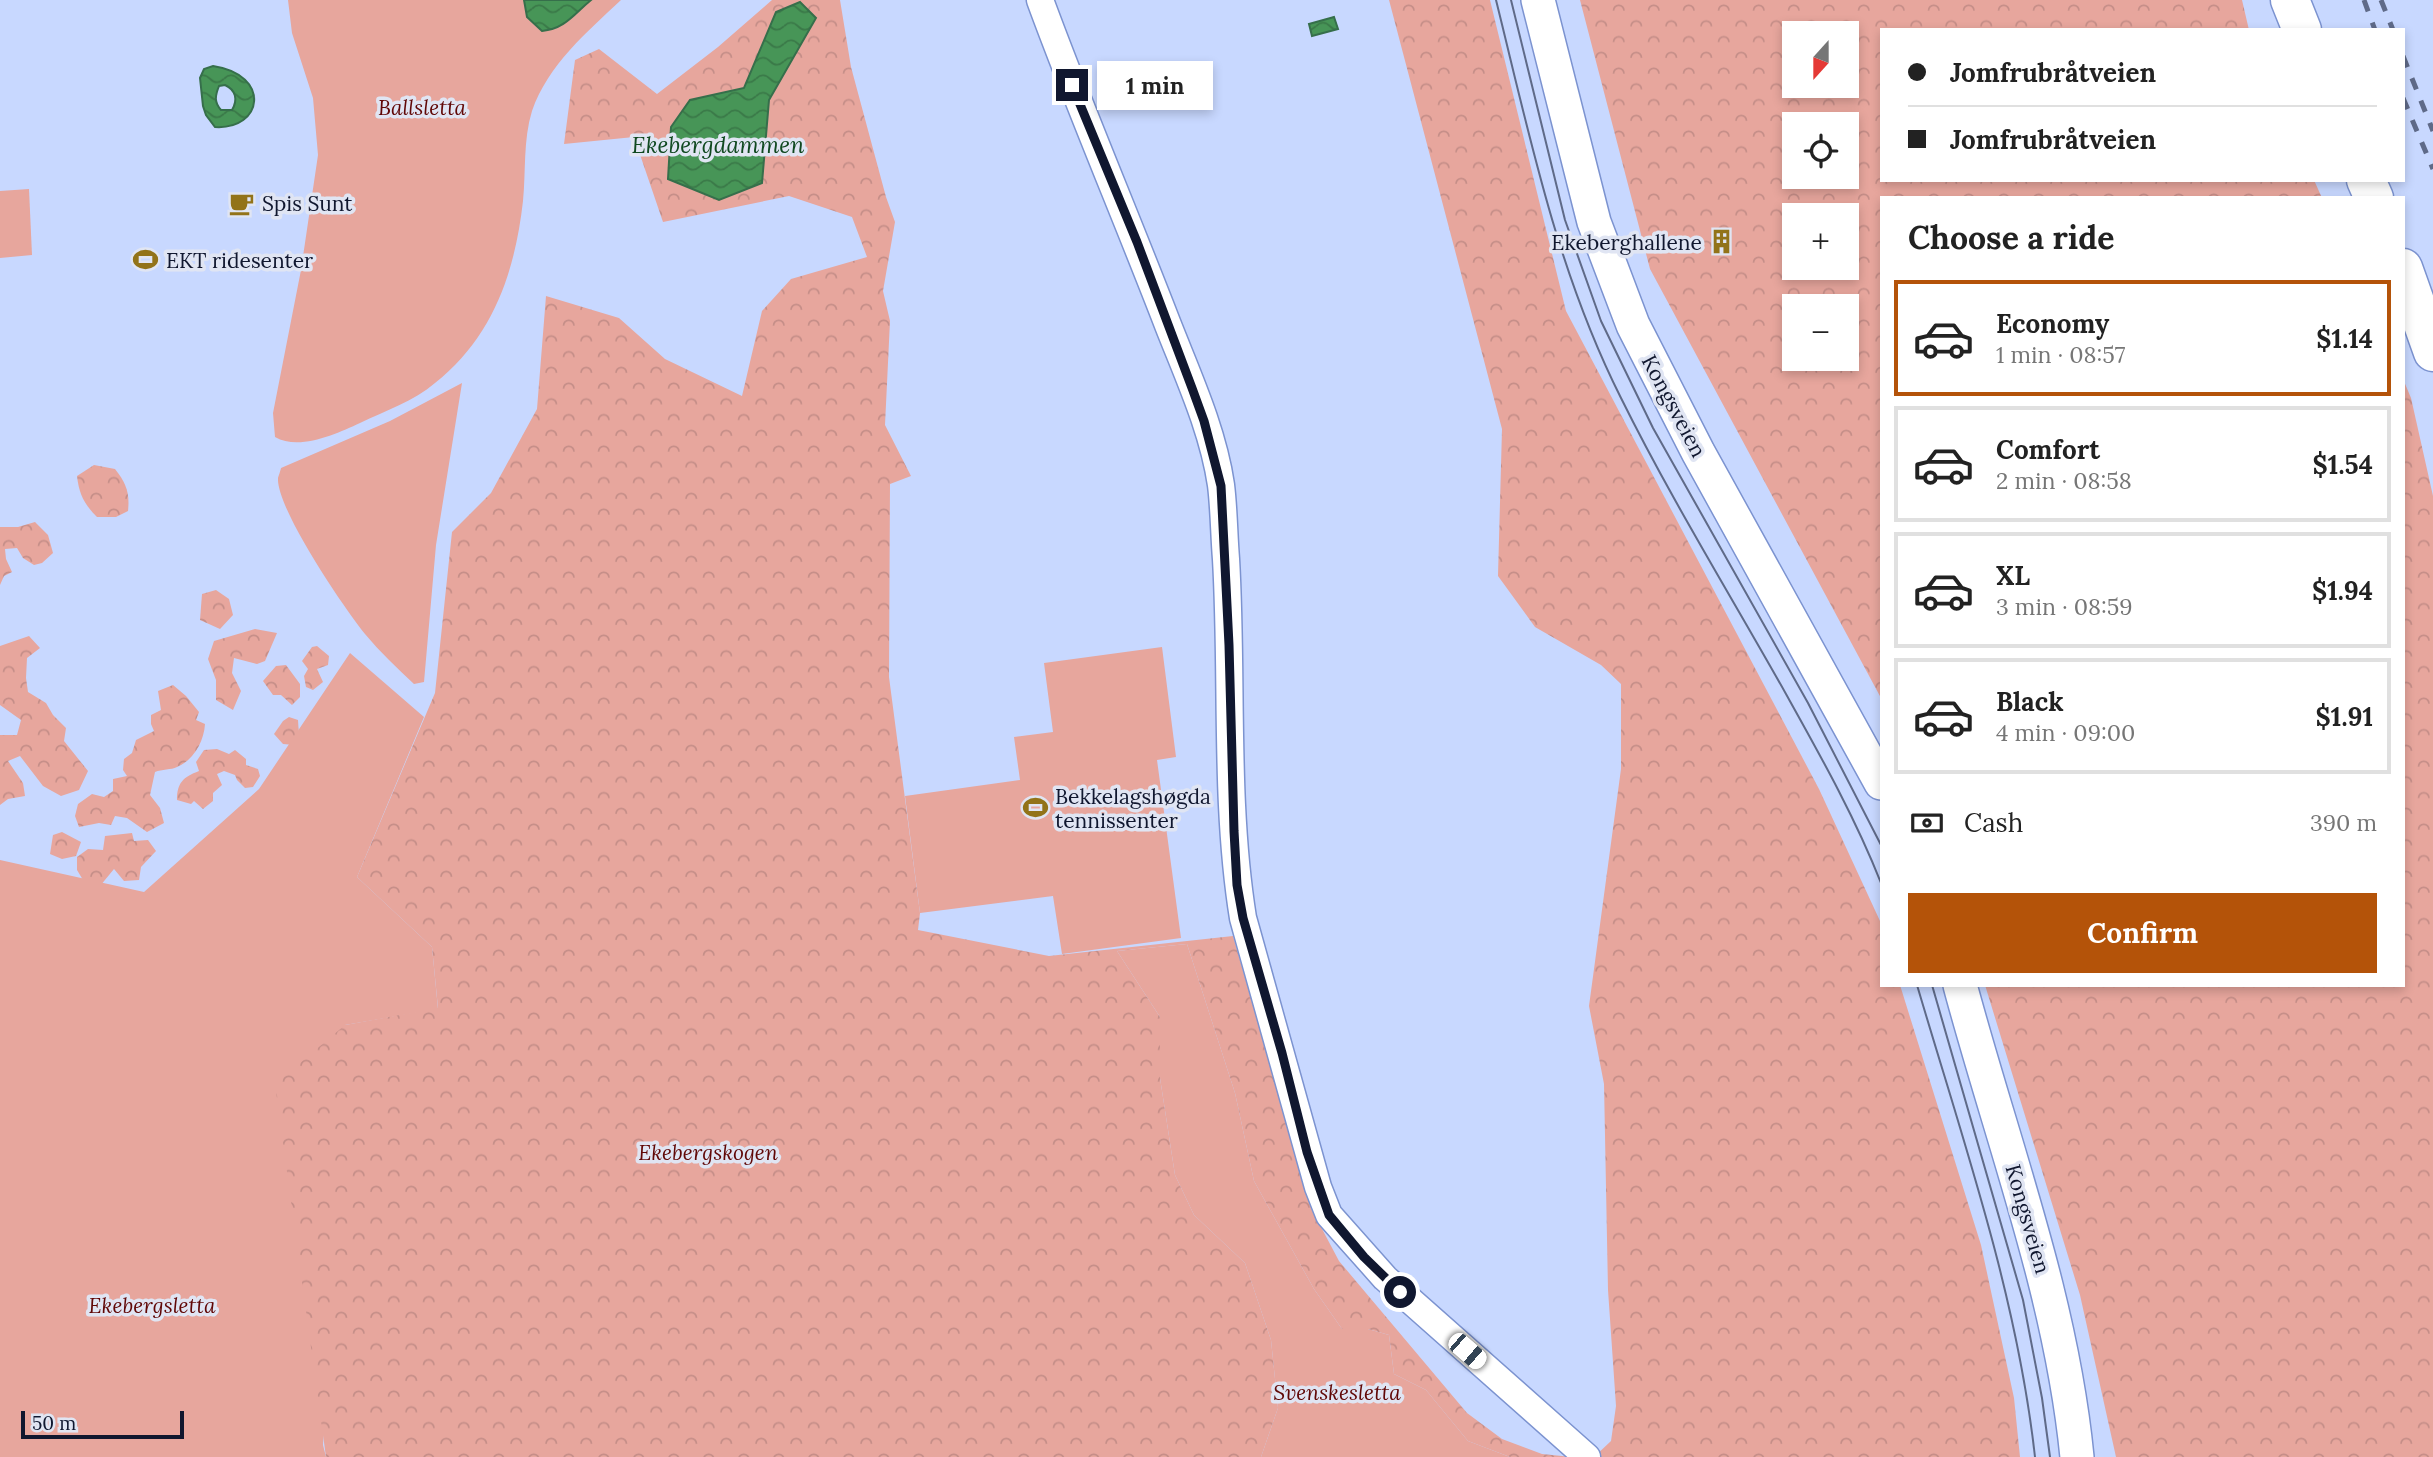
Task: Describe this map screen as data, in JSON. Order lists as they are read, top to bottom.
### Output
{
  "streets": {
    "main road": ["Kongsveien"]
  },
  "water": ["Ekebergdammen"],
  "parks": [
    "Ballsletta",
    "Ekebergskogen",
    "Ekebergsletta",
    "Svenskesletta"
  ],
  "places": {
    "cafe": ["Spis Sunt"],
    "building": ["Ekeberghallene"],
    "sports": ["EKT ridesenter", "Bekkelagshøgda tennissenter"]
  },
  "scale_bar": "50 m",
  "north": "bottom",
  "page": {
    "map_buttons": ["+", "−"],
    "banner": ["Jomfrubråtveien", "Jomfrubråtveien"],
    "bubble": "1 min",
    "heading": "Choose a ride",
    "list": [
      {
        "name": "Economy",
        "note": "1 min · 08:57",
        "value": "$1.14"
      },
      {
        "name": "Comfort",
        "note": "2 min · 08:58",
        "value": "$1.54"
      },
      {
        "name": "XL",
        "note": "3 min · 08:59",
        "value": "$1.94"
      },
      {
        "name": "Black",
        "note": "4 min · 09:00",
        "value": "$1.91"
      }
    ],
    "pay": ["Cash", "390 m"],
    "buttons": "Confirm",
    "scale": "50 m"
  }
}
